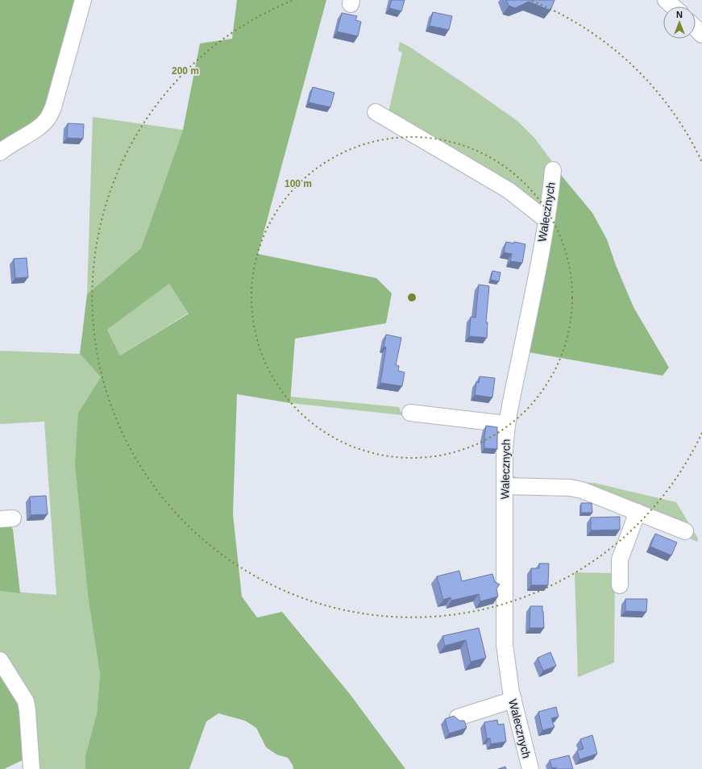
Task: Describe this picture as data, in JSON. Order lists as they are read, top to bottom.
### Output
{
  "streets": {
    "street": ["Walecznych"]
  },
  "north": "top",
  "rings": ["200 m", "100 m"]
}
